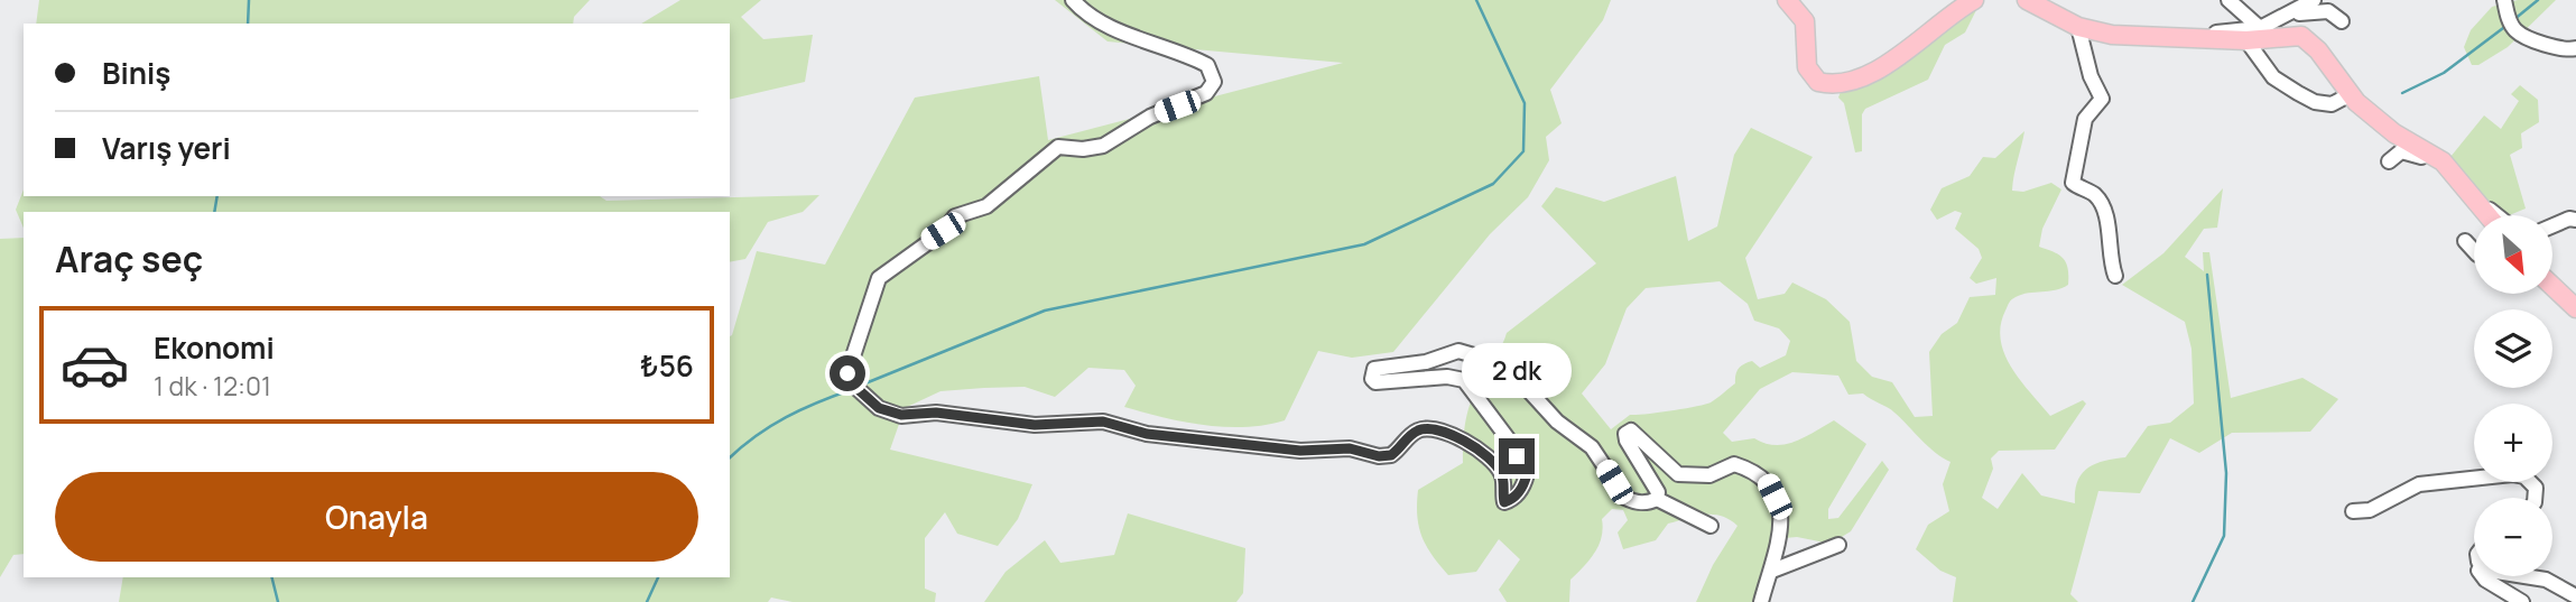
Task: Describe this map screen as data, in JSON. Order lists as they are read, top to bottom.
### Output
{
  "north": "bottom right",
  "page": {
    "banner": ["Biniş", "Varış yeri"],
    "heading": "Araç seç",
    "map_buttons": ["+", "−"],
    "list": [
      {
        "name": "Ekonomi",
        "note": "1 dk · 12:01",
        "value": "₺56"
      }
    ],
    "bubble": "2 dk",
    "buttons": "Onayla"
  }
}
